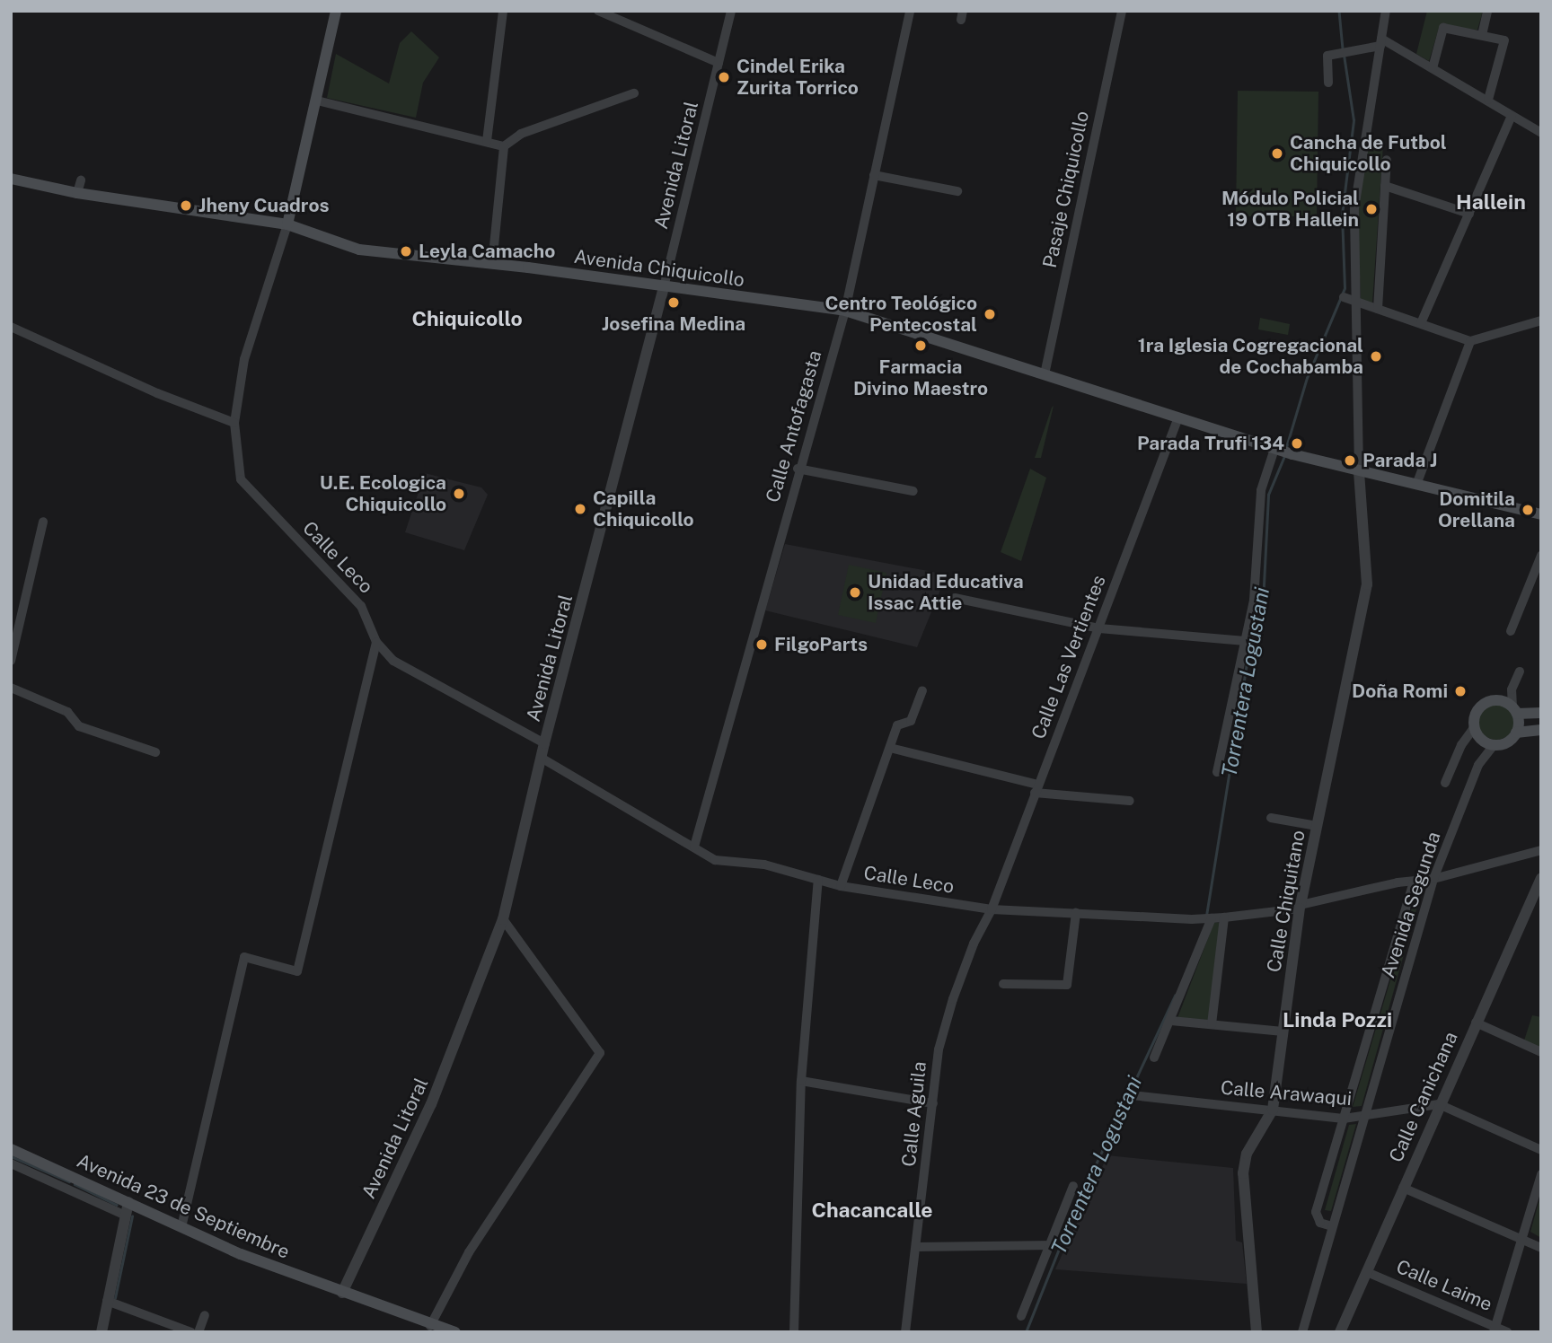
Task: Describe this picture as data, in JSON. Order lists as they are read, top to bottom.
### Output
{
  "streets": {
    "main road": ["Avenida Chiquicollo", "Avenida 23 de Septiembre"],
    "street": [
      "Avenida Litoral",
      "Pasaje Chiquicollo",
      "Calle Antofagasta",
      "Calle Leco",
      "Calle Las Vertientes",
      "Calle Chiquitano",
      "Avenida Segunda",
      "Calle Arawaqui",
      "Calle Canichana",
      "Calle Aguila",
      "Calle Laime"
    ]
  },
  "crossings": [
    ["Avenida Litoral", "Avenida Chiquicollo"],
    ["Avenida Litoral", "Calle Leco"],
    ["Avenida Litoral", "Avenida 23 de Septiembre"],
    ["Pasaje Chiquicollo", "Avenida Chiquicollo"],
    ["Avenida Chiquicollo", "Calle Antofagasta"],
    ["Avenida Chiquicollo", "Calle Las Vertientes"],
    ["Avenida Chiquicollo", "Calle Chiquitano"],
    ["Calle Antofagasta", "Calle Leco"],
    ["Calle Leco", "Calle Las Vertientes"],
    ["Calle Leco", "Calle Chiquitano"],
    ["Calle Leco", "Avenida Segunda"],
    ["Calle Leco", "Calle Aguila"],
    ["Calle Las Vertientes", "Calle Aguila"],
    ["Calle Chiquitano", "Calle Arawaqui"],
    ["Avenida Segunda", "Calle Arawaqui"],
    ["Calle Arawaqui", "Calle Canichana"],
    ["Calle Canichana", "Calle Laime"]
  ],
  "districts": [
    "Hallein",
    "Chiquicollo",
    "Linda Pozzi",
    "Chacancalle"
  ],
  "water": ["Torrentera Logustani"],
  "places": [
    "Cindel Erika Zurita Torrico",
    "Cancha de Futbol Chiquicollo",
    "Jheny Cuadros",
    "Módulo Policial 19 OTB Hallein",
    "Leyla Camacho",
    "Josefina Medina",
    "Centro Teológico Pentecostal",
    "Farmacia Divino Maestro",
    "1ra Iglesia Cogregacional de Cochabamba",
    "Parada Trufi 134",
    "Parada J",
    "U.E. Ecologica Chiquicollo",
    "Capilla Chiquicollo",
    "Domitila Orellana",
    "Unidad Educativa Issac Attie",
    "FilgoParts",
    "Doña Romi"
  ]
}
